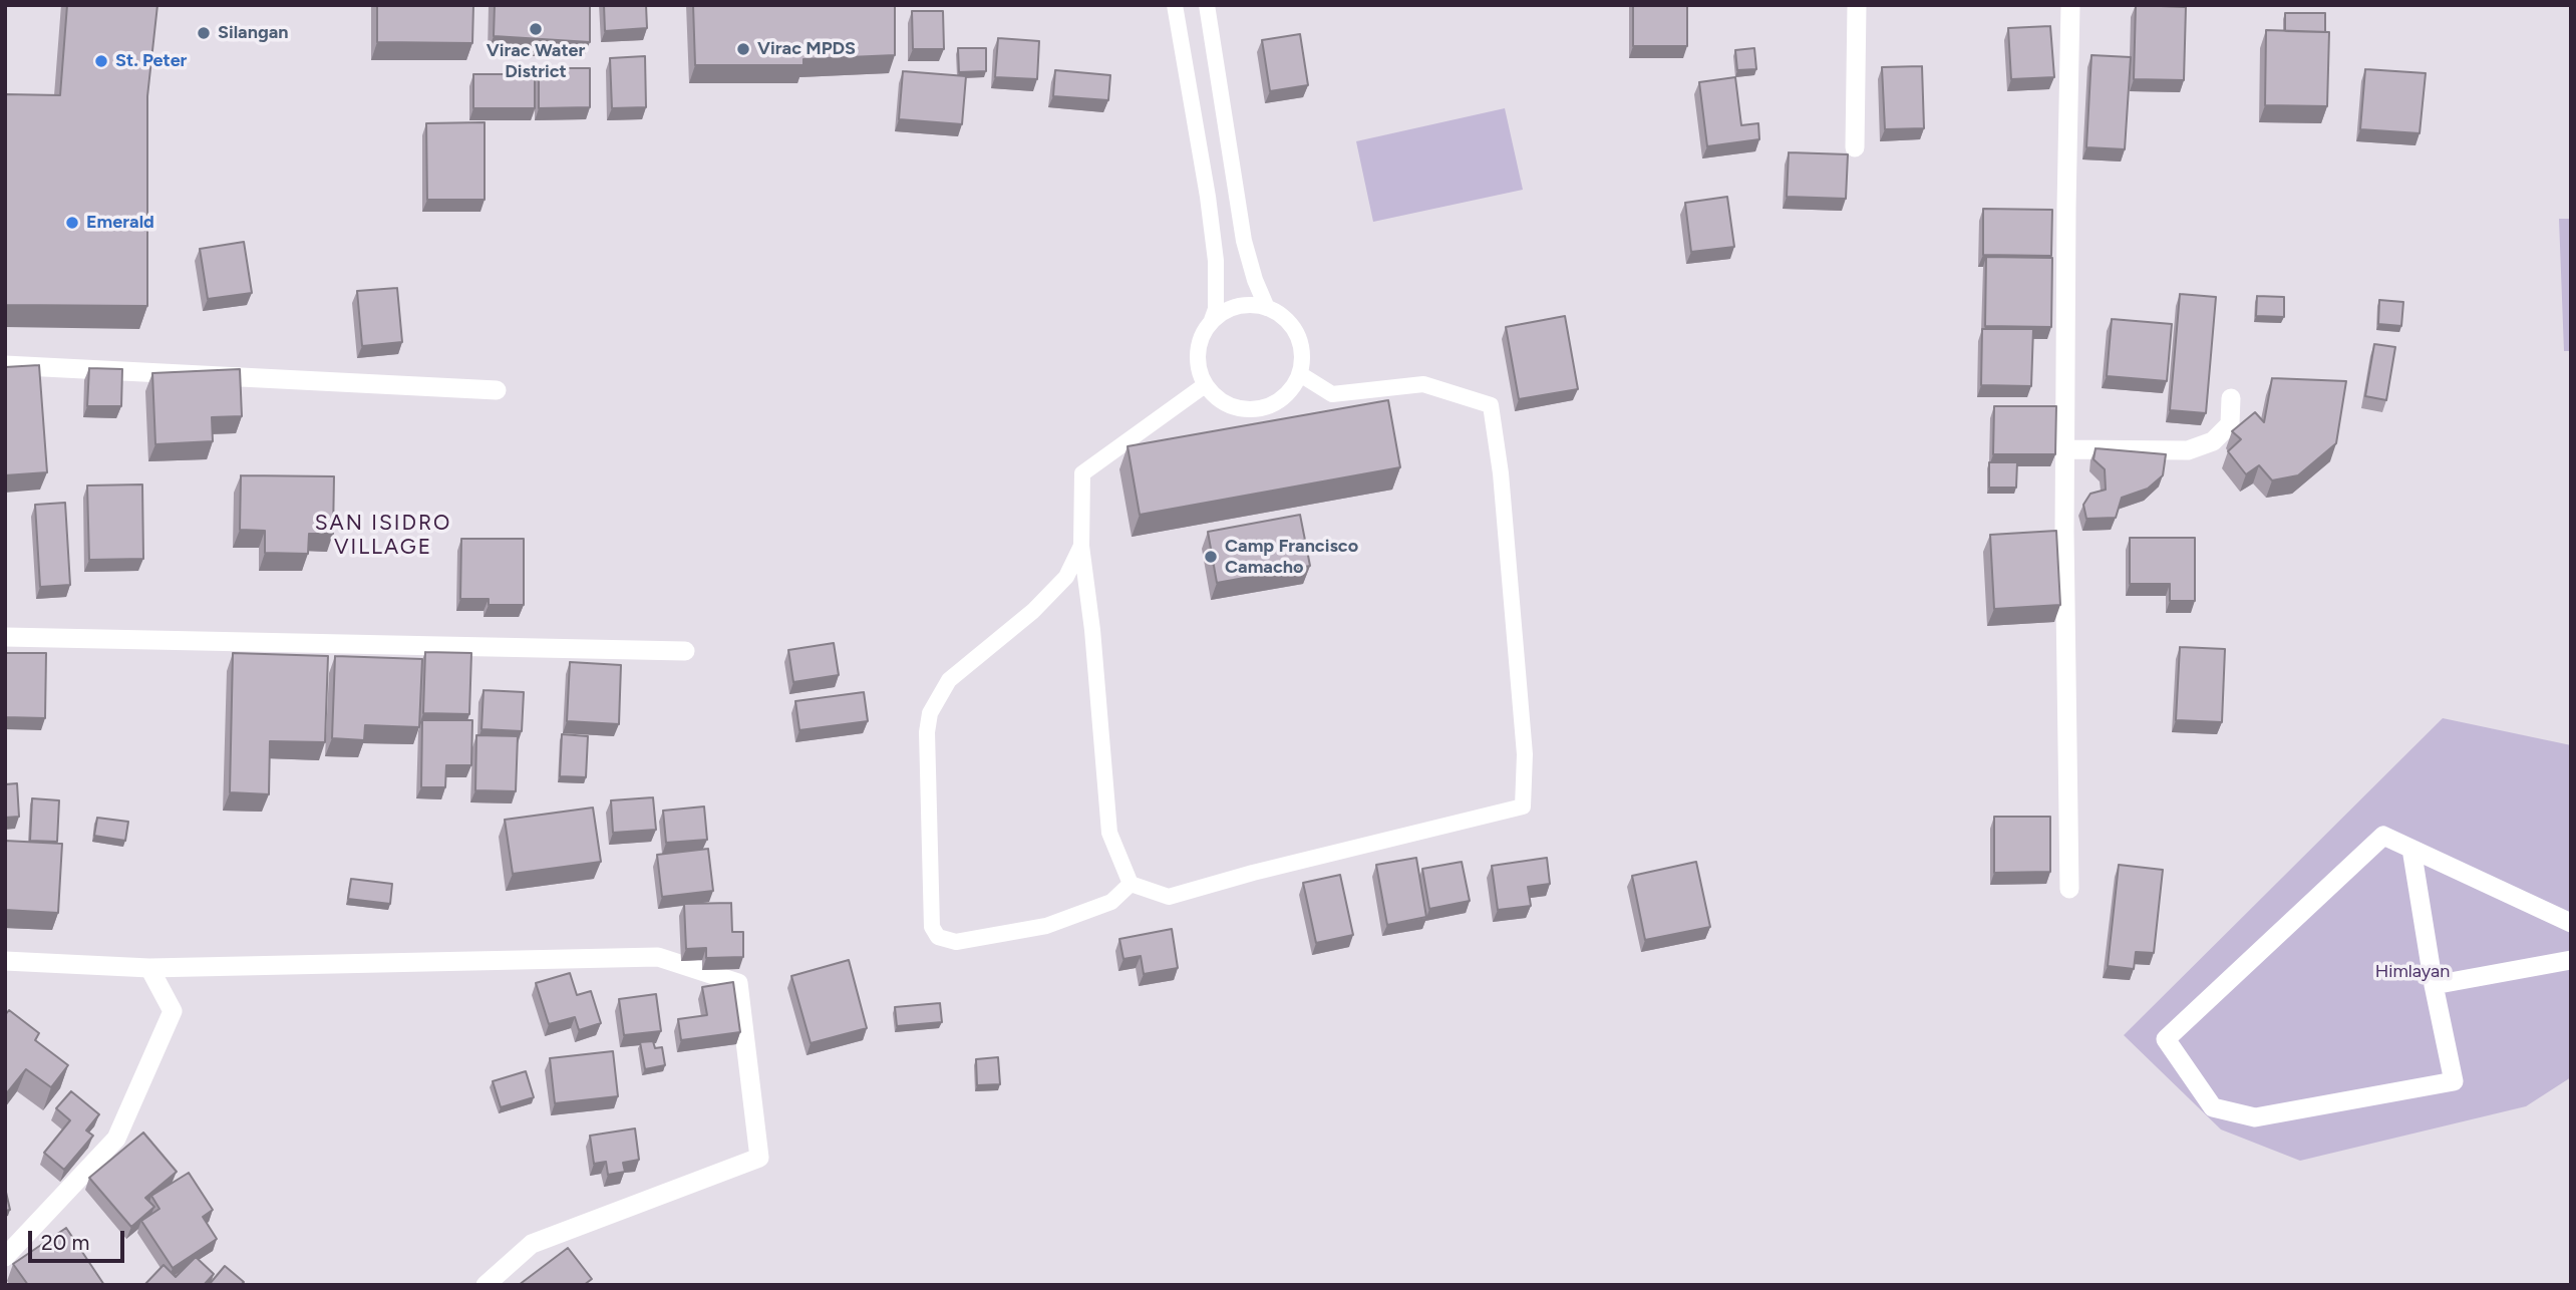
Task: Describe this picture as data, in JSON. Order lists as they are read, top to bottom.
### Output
{
  "districts": ["SAN ISIDRO VILLAGE"],
  "parks": ["Himlayan"],
  "places": [
    "Virac Water District",
    "Silangan",
    "Virac MPDS",
    "St. Peter",
    "Emerald",
    "Camp Francisco Camacho"
  ],
  "scale_bar": "20 m"
}
